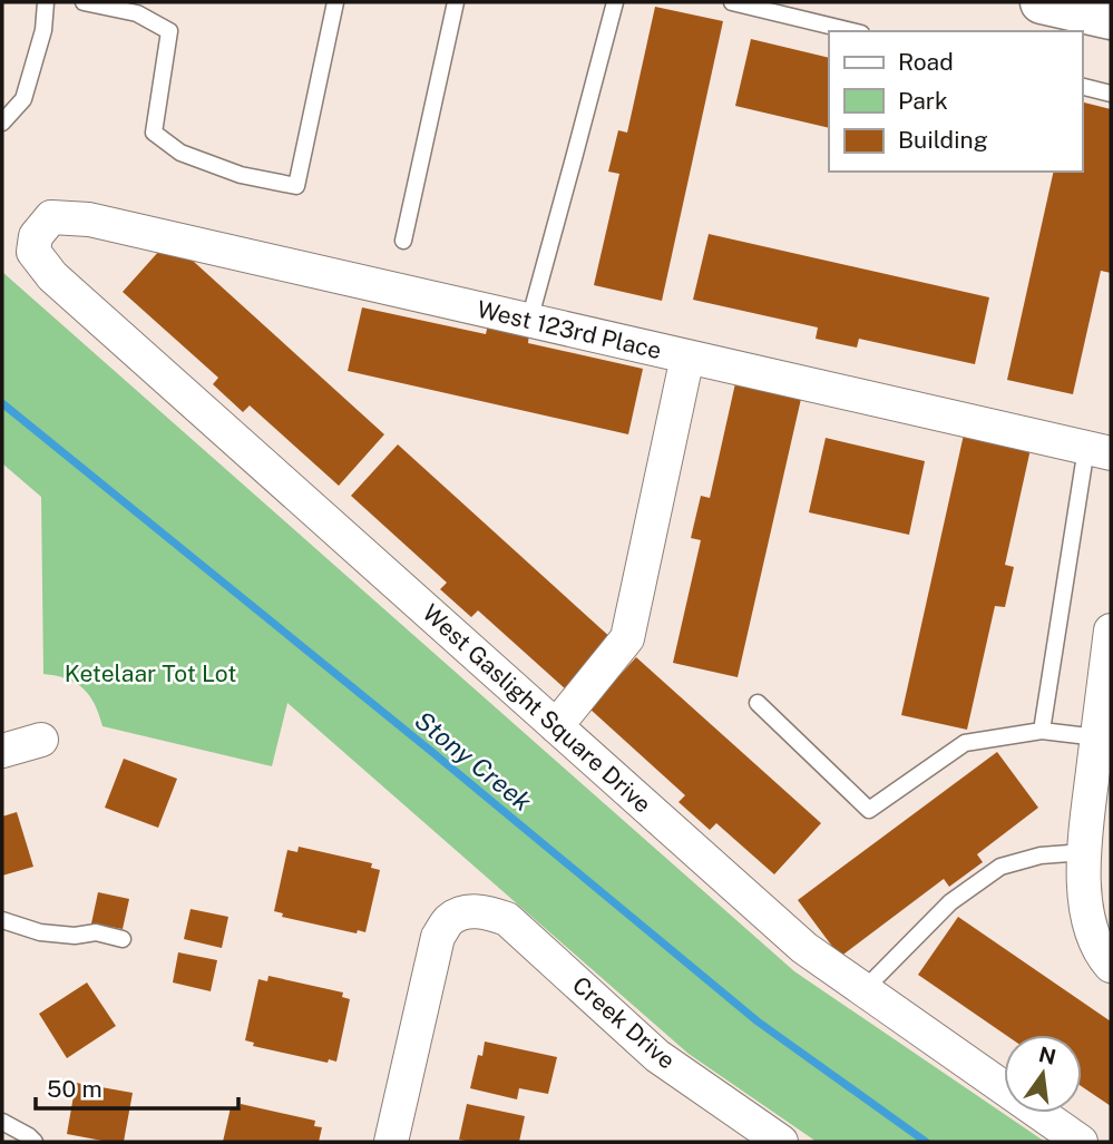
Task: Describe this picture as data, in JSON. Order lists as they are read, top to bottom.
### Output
{
  "streets": {
    "street": ["West 123rd Place", "West Gaslight Square Drive", "Creek Drive"]
  },
  "crossings": [
    ["West 123rd Place", "West Gaslight Square Drive"]
  ],
  "water": ["Stony Creek"],
  "parks": ["Ketelaar Tot Lot"],
  "legend": ["Road", "Park", "Building"],
  "scale_bar": "50 m",
  "north": "top"
}
